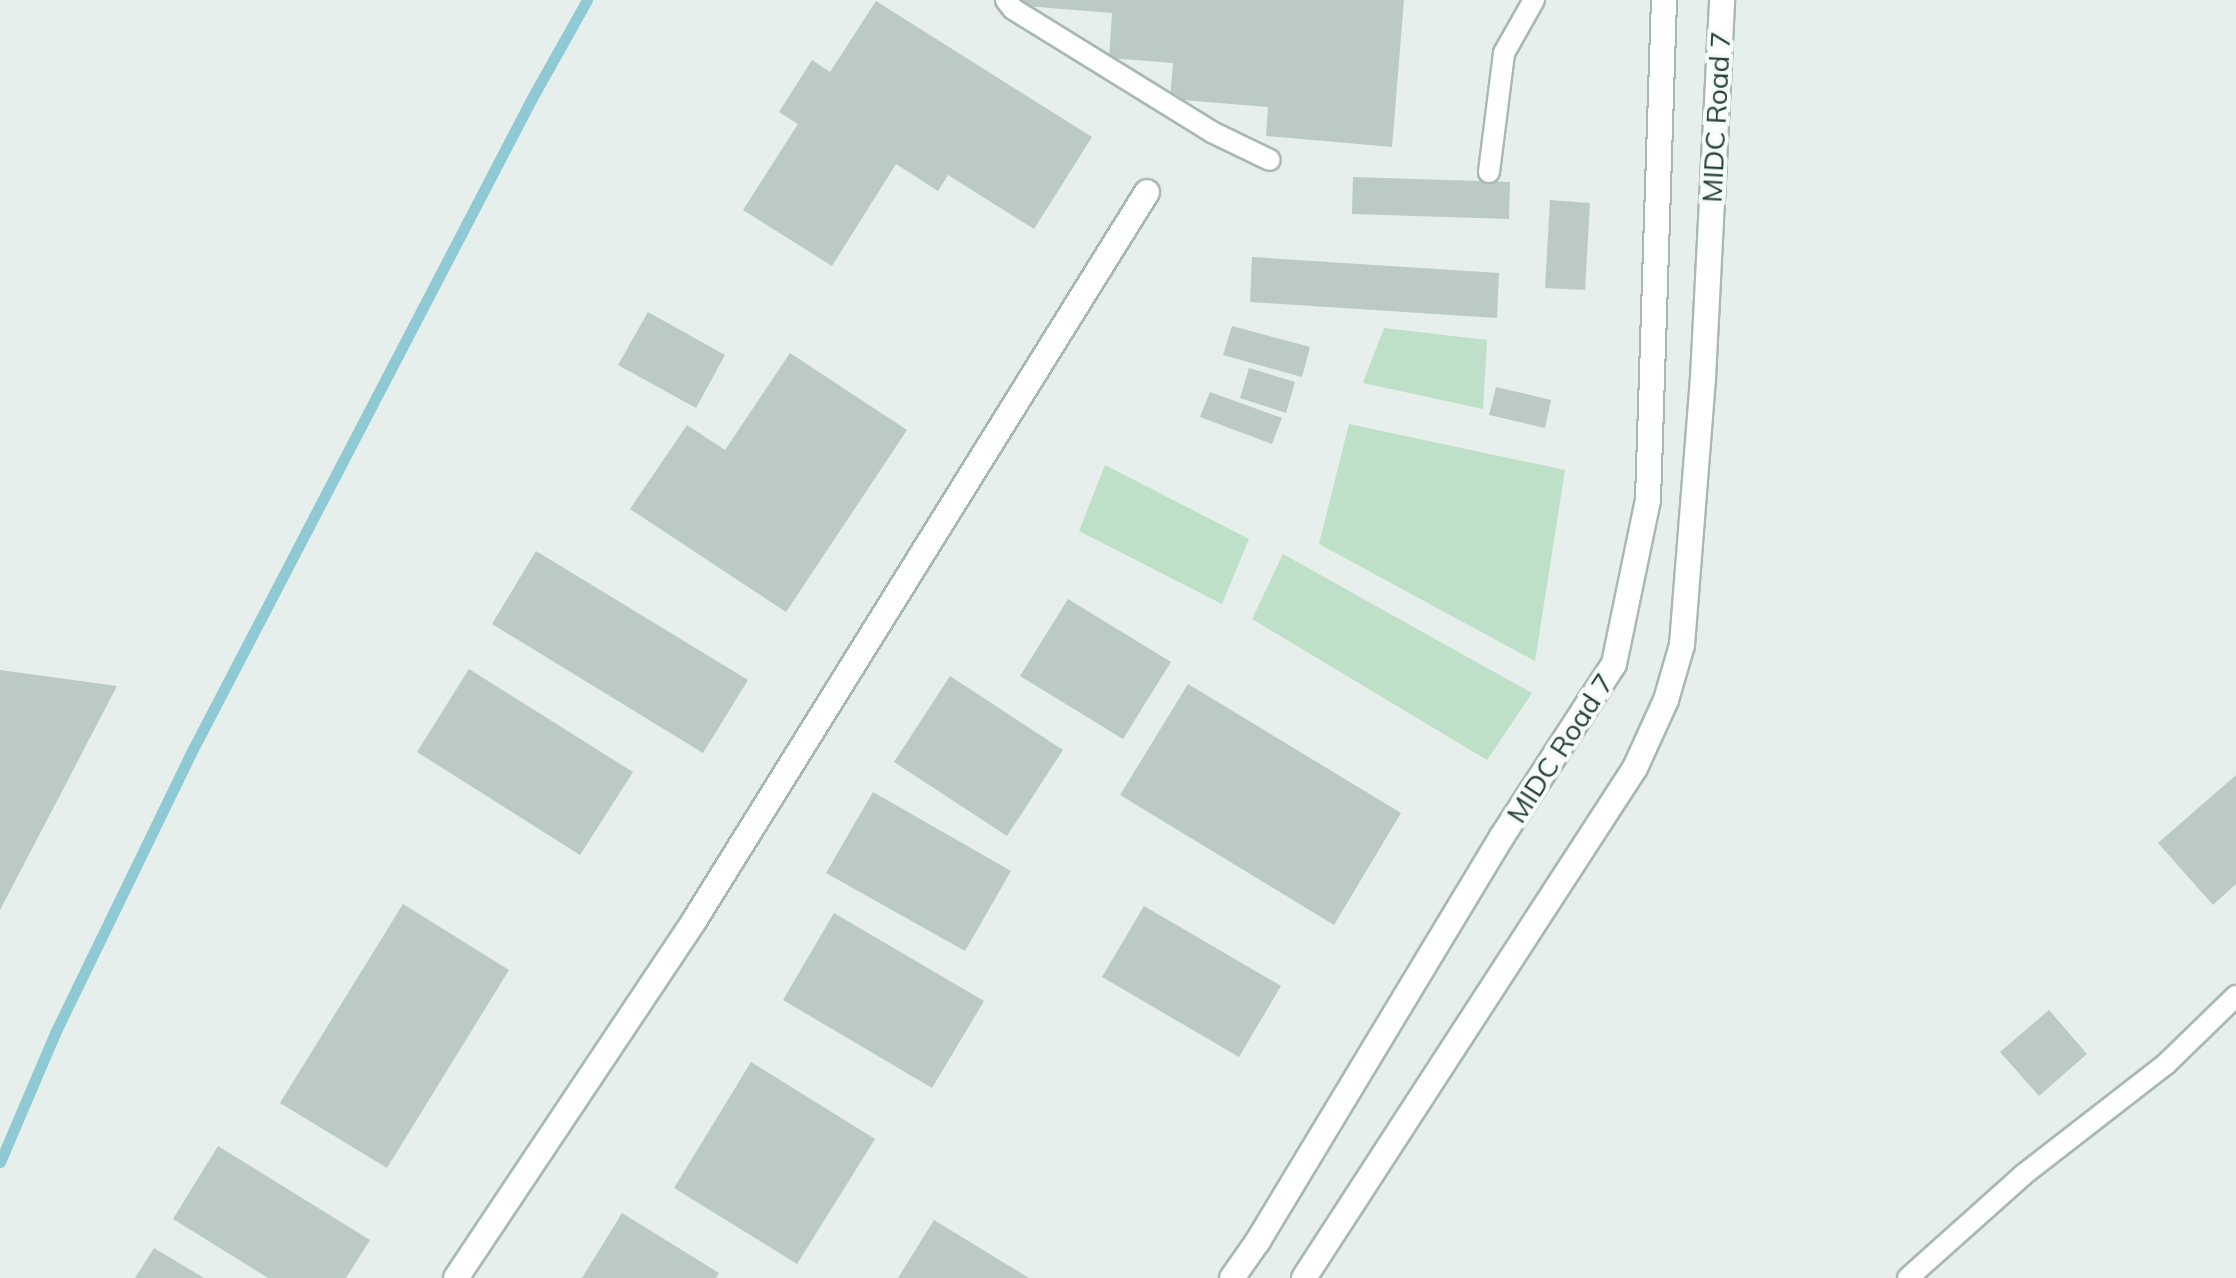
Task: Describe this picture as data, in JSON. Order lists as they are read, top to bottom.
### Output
{
  "streets": {
    "street": ["MIDC Road 7"]
  }
}
